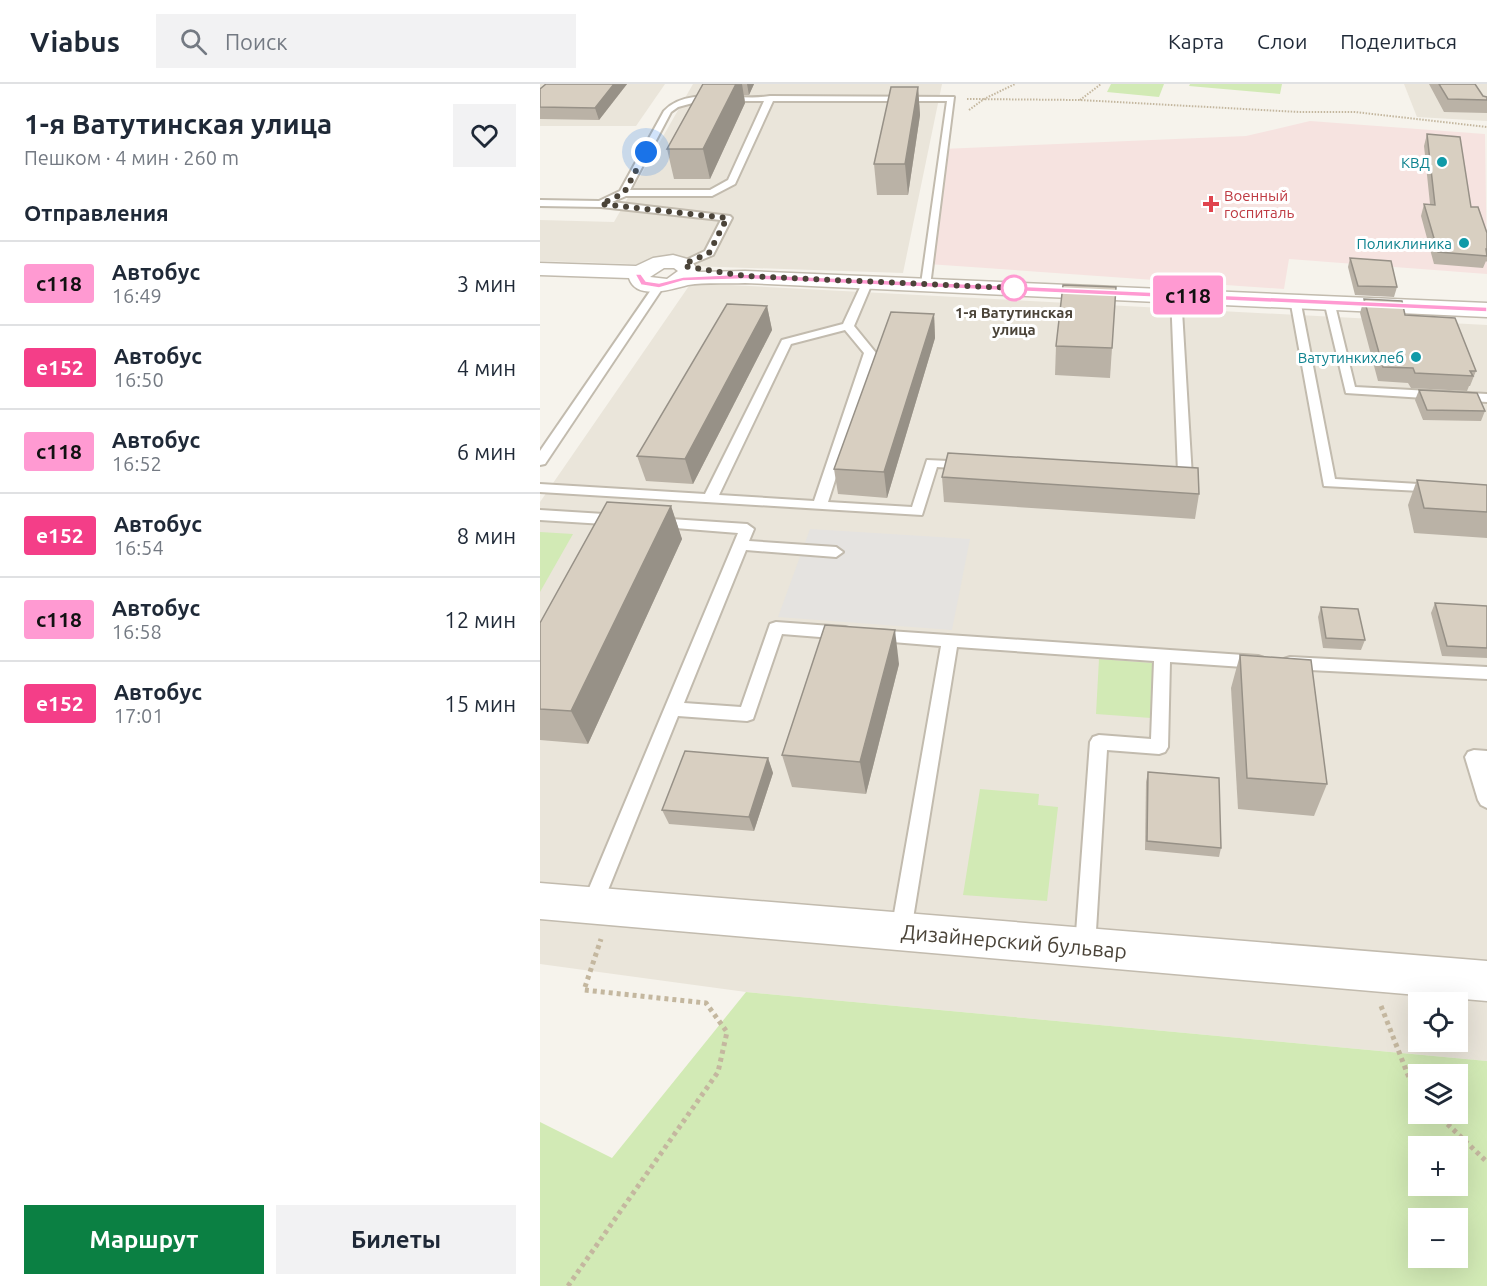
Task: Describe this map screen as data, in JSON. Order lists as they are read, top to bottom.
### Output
{
  "streets": {
    "street": ["Дизайнерский бульвар"]
  },
  "places": {
    "other": [
      "КВД",
      "Поликлиника",
      "1-я Ватутинская улица",
      "Ватутинкихлеб"
    ],
    "health": ["Военный госпиталь"]
  },
  "lines": ["bus line с118"],
  "page": {
    "header": "Viabus",
    "search": "Поиск",
    "nav": ["Карта", "Слои", "Поделиться"],
    "heading": [
      ["1-я Ватутинская улица", "Пешком · 4 мин · 260 m"],
      "Отправления"
    ],
    "on_map": "с118",
    "list": [
      {
        "mark": "с118",
        "name": "Автобус",
        "note": "16:49",
        "value": "3 мин"
      },
      {
        "mark": "е152",
        "name": "Автобус",
        "note": "16:50",
        "value": "4 мин"
      },
      {
        "mark": "с118",
        "name": "Автобус",
        "note": "16:52",
        "value": "6 мин"
      },
      {
        "mark": "е152",
        "name": "Автобус",
        "note": "16:54",
        "value": "8 мин"
      },
      {
        "mark": "с118",
        "name": "Автобус",
        "note": "16:58",
        "value": "12 мин"
      },
      {
        "mark": "е152",
        "name": "Автобус",
        "note": "17:01",
        "value": "15 мин"
      }
    ],
    "map_buttons": ["+", "−"],
    "buttons": ["Маршрут", "Билеты"]
  }
}
